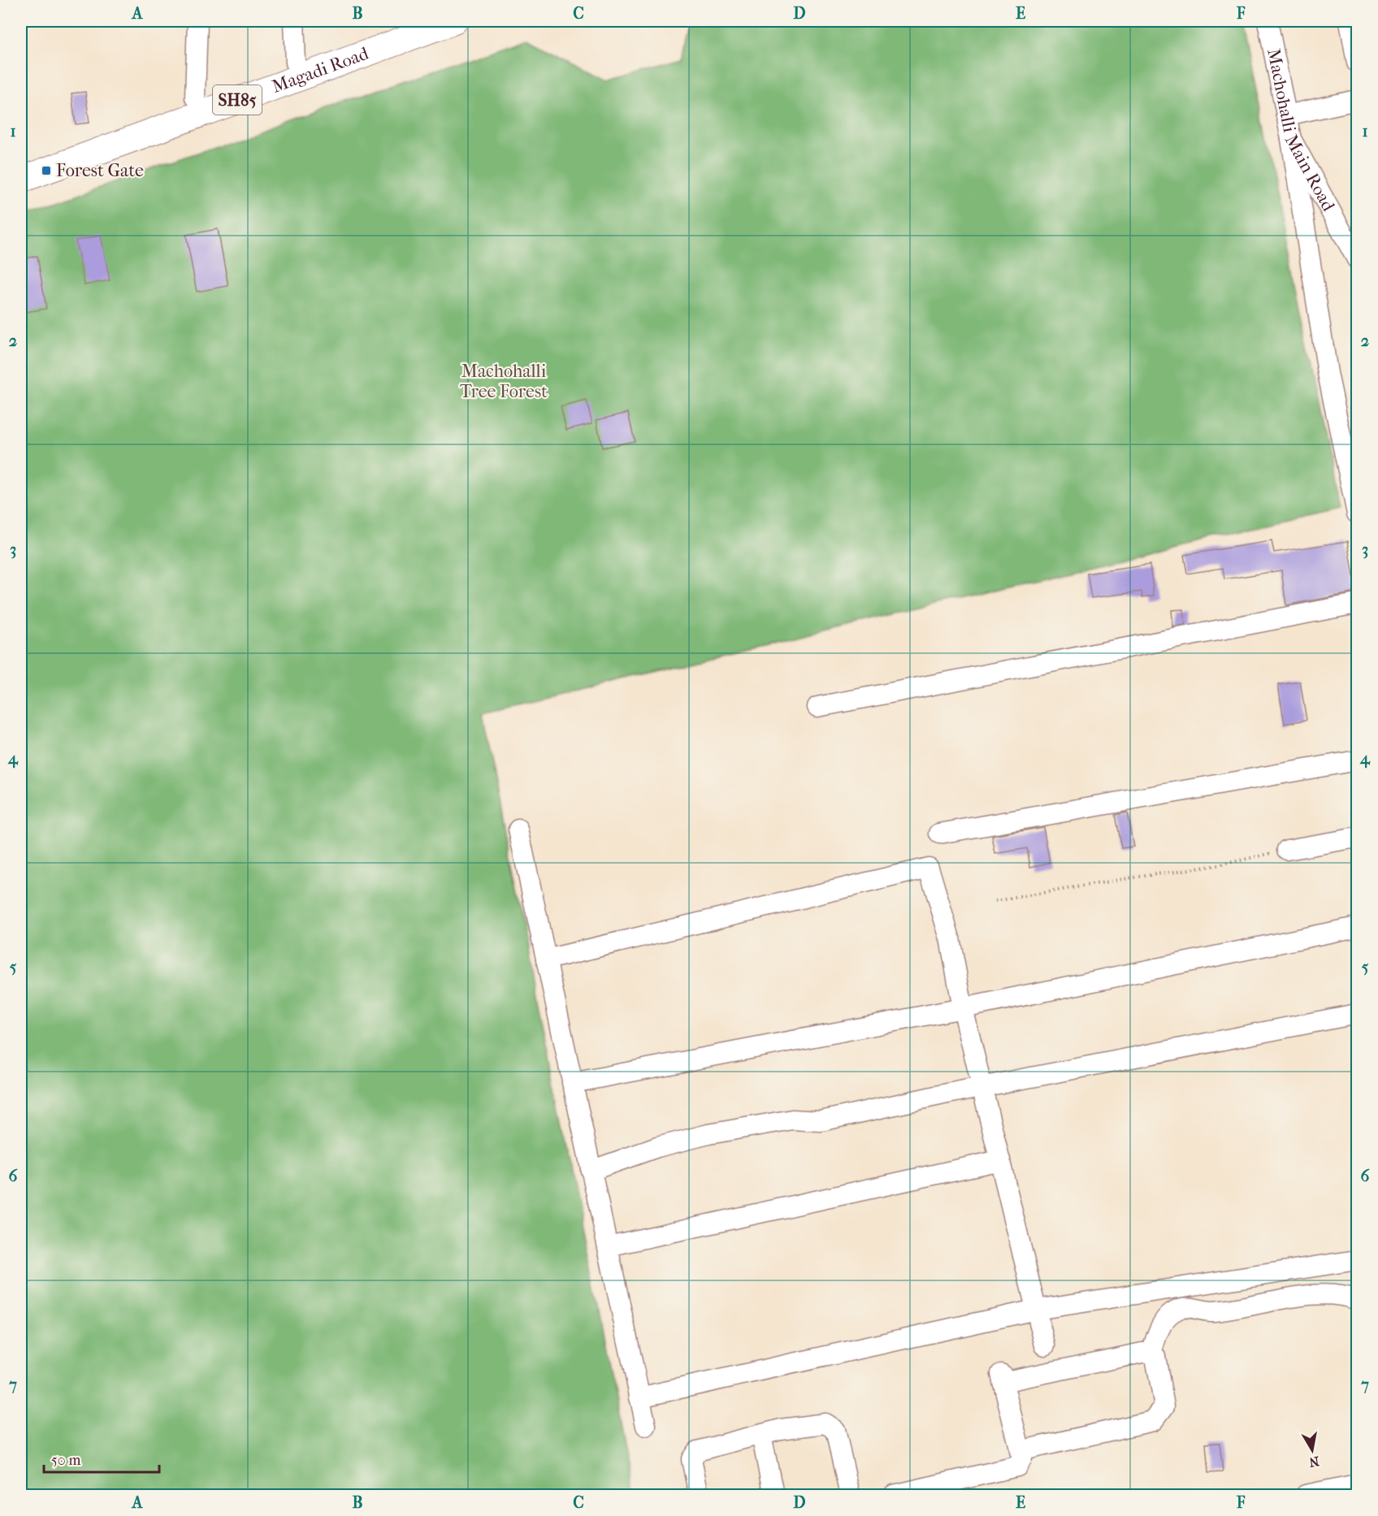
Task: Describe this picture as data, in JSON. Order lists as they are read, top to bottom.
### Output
{
  "streets": {
    "main road": ["Magadi Road", "SH85"],
    "street": ["Machohalli Main Road"]
  },
  "parks": ["Machohalli Tree Forest"],
  "places": {
    "transit": ["Forest Gate"]
  },
  "scale_bar": "50 m",
  "north": "bottom",
  "grid": {
    "columns": [
      "A",
      "B",
      "C",
      "D",
      "E",
      "F"
    ],
    "rows": [
      "1",
      "2",
      "3",
      "4",
      "5",
      "6",
      "7"
    ]
  }
}
